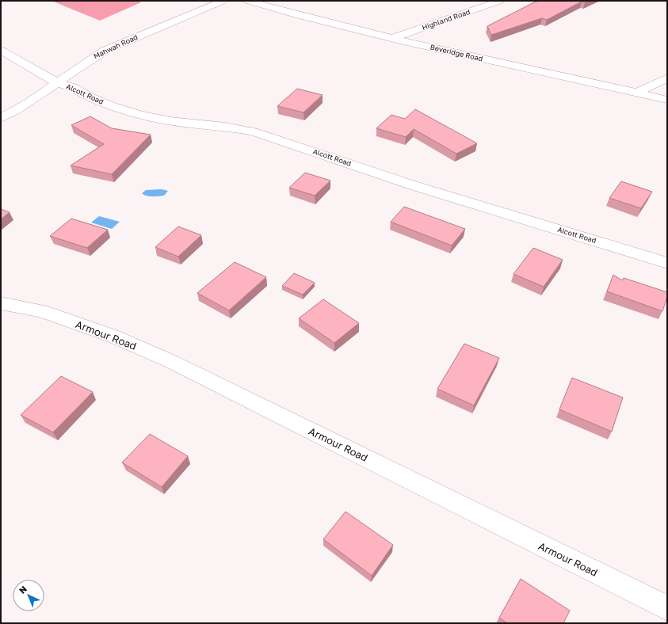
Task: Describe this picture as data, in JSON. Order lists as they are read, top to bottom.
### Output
{
  "streets": {
    "street": [
      "Highland Road",
      "Mahwah Road",
      "Beveridge Road",
      "Alcott Road",
      "Armour Road"
    ]
  },
  "crossings": [
    ["Highland Road", "Beveridge Road"],
    ["Mahwah Road", "Alcott Road"]
  ],
  "north": "top left"
}
